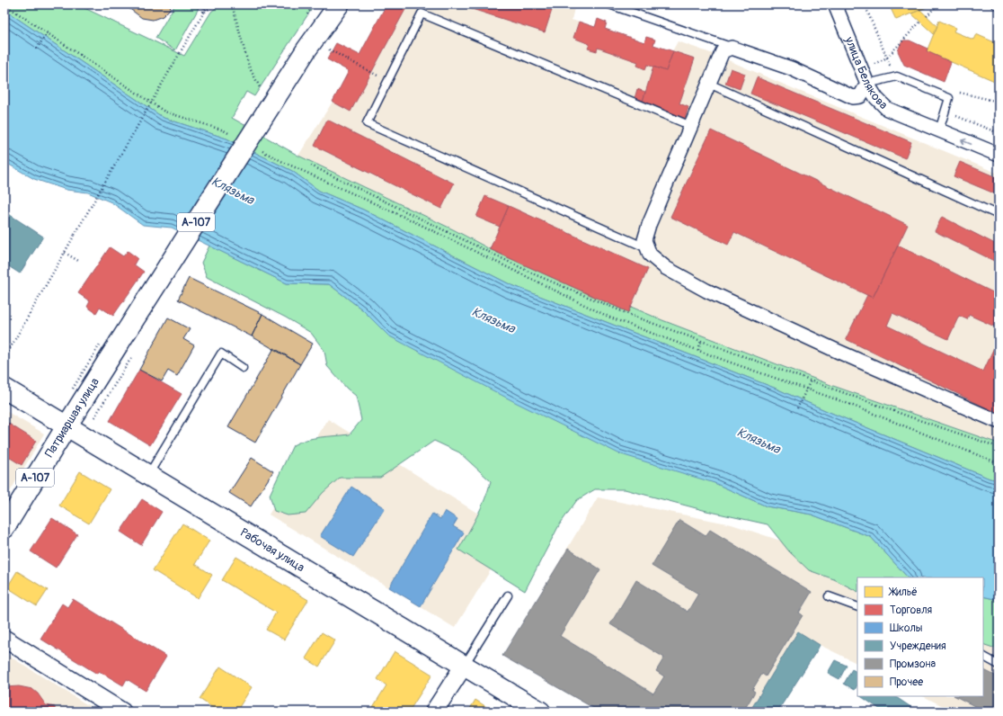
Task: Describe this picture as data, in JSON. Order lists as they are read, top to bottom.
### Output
{
  "streets": {
    "main road": ["А-107", "Патриаршая улица", "Рабочая улица"],
    "street": ["улица Белякова"]
  },
  "crossings": [
    ["А-107", "Патриаршая улица"],
    ["Патриаршая улица", "Рабочая улица"]
  ],
  "water": ["Клязьма"],
  "legend": [
    "Жильё",
    "Торговля",
    "Школы",
    "Учреждения",
    "Промзона",
    "Прочее"
  ]
}
